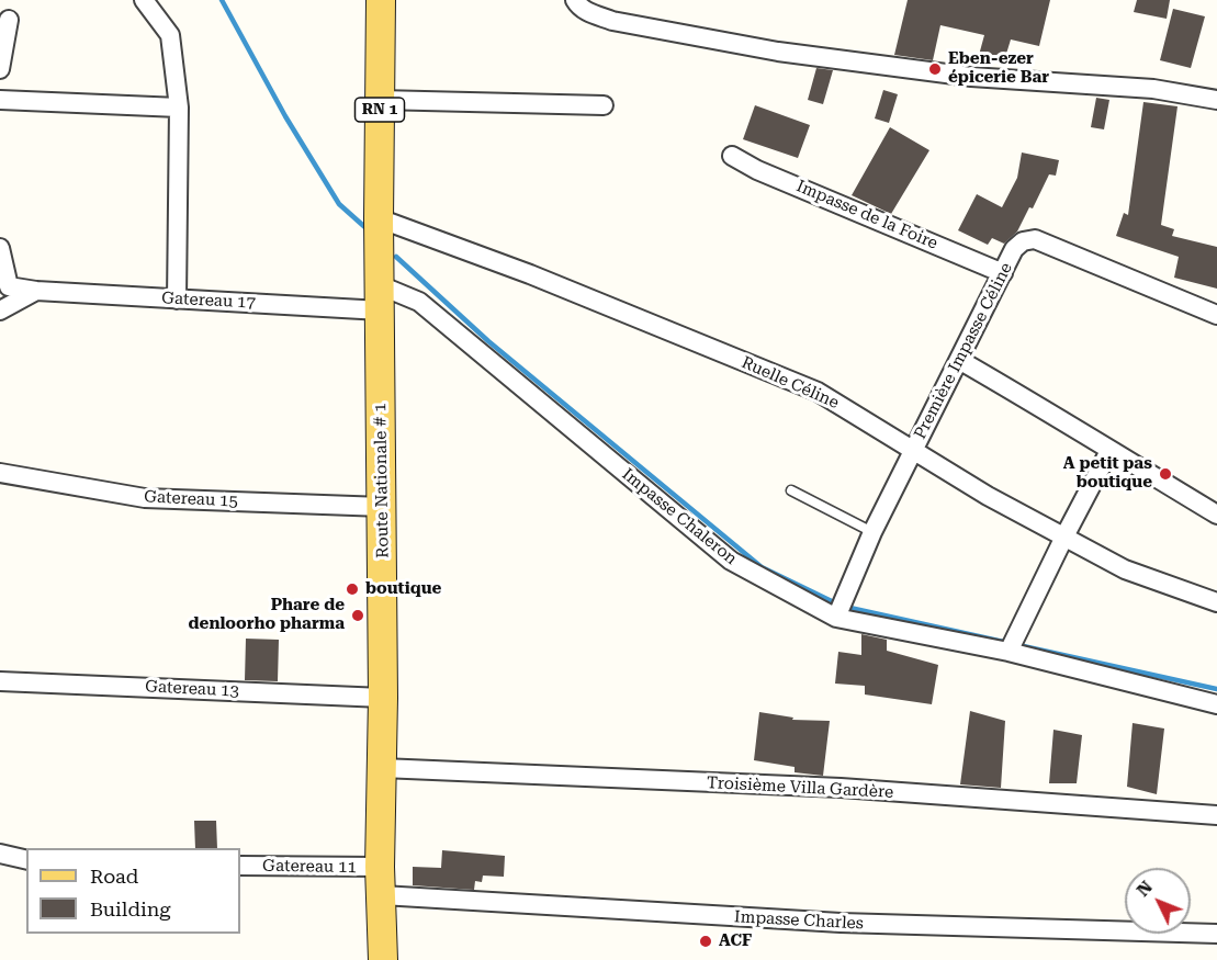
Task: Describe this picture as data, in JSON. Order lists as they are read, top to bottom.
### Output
{
  "streets": {
    "main road": ["RN 1", "Route Nationale # 1"],
    "street": [
      "Impasse de la Foire",
      "Gatereau 17",
      "Première Impasse Céline",
      "Ruelle Céline",
      "Gatereau 15",
      "Impasse Chaleron",
      "Gatereau 13",
      "Troisième Villa Gardère",
      "Gatereau 11",
      "Impasse Charles"
    ]
  },
  "crossings": [
    ["Impasse de la Foire", "Première Impasse Céline"],
    ["Gatereau 17", "Route Nationale # 1"],
    ["Gatereau 17", "Impasse Chaleron"],
    ["Première Impasse Céline", "Ruelle Céline"],
    ["Première Impasse Céline", "Impasse Chaleron"],
    ["Ruelle Céline", "Route Nationale # 1"],
    ["Route Nationale # 1", "Gatereau 15"],
    ["Route Nationale # 1", "Impasse Chaleron"],
    ["Route Nationale # 1", "Gatereau 13"],
    ["Route Nationale # 1", "Troisième Villa Gardère"],
    ["Route Nationale # 1", "Gatereau 11"],
    ["Route Nationale # 1", "Impasse Charles"]
  ],
  "places": [
    "Eben-ezer épicerie Bar",
    "A petit pas boutique",
    "boutique",
    "Phare de denloorho pharma",
    "ACF"
  ],
  "legend": ["Road", "Building"],
  "north": "top left"
}
